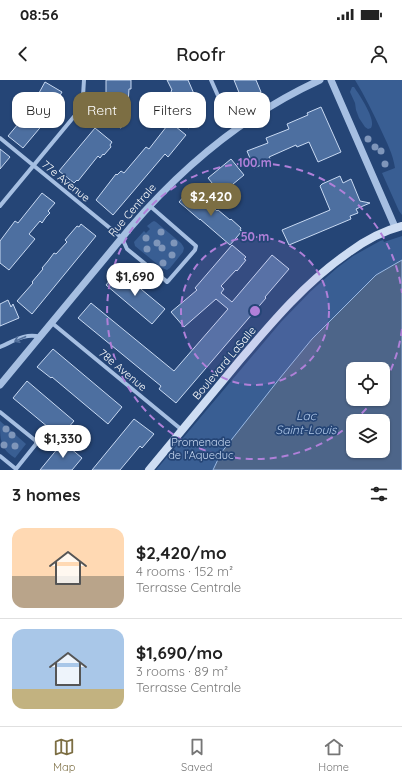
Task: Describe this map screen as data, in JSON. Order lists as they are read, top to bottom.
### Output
{
  "streets": {
    "main road": ["Boulevard LaSalle"],
    "street": ["77e Avenue", "Rue Centrale", "78e Avenue"]
  },
  "crossings": [
    ["77e Avenue", "Rue Centrale"],
    ["Rue Centrale", "78e Avenue"],
    ["Boulevard LaSalle", "78e Avenue"]
  ],
  "water": ["Lac Saint-Louis"],
  "parks": ["Promenade de l'Aqueduc"],
  "page": {
    "status": "08:56",
    "header": "Roofr",
    "chip": [
      "Buy",
      "Rent",
      "Filters",
      "New"
    ],
    "price": ["$2,420", "$1,690", "$1,330"],
    "heading": "3 homes",
    "list": [
      {
        "name": "$2,420/mo",
        "note": "4 rooms · 152 m² · Terrasse Centrale"
      },
      {
        "name": "$1,690/mo",
        "note": "3 rooms · 89 m² · Terrasse Centrale"
      }
    ],
    "tabs": ["Map", "Saved", "Home"]
  },
  "rings": ["100 m", "50 m"]
}
